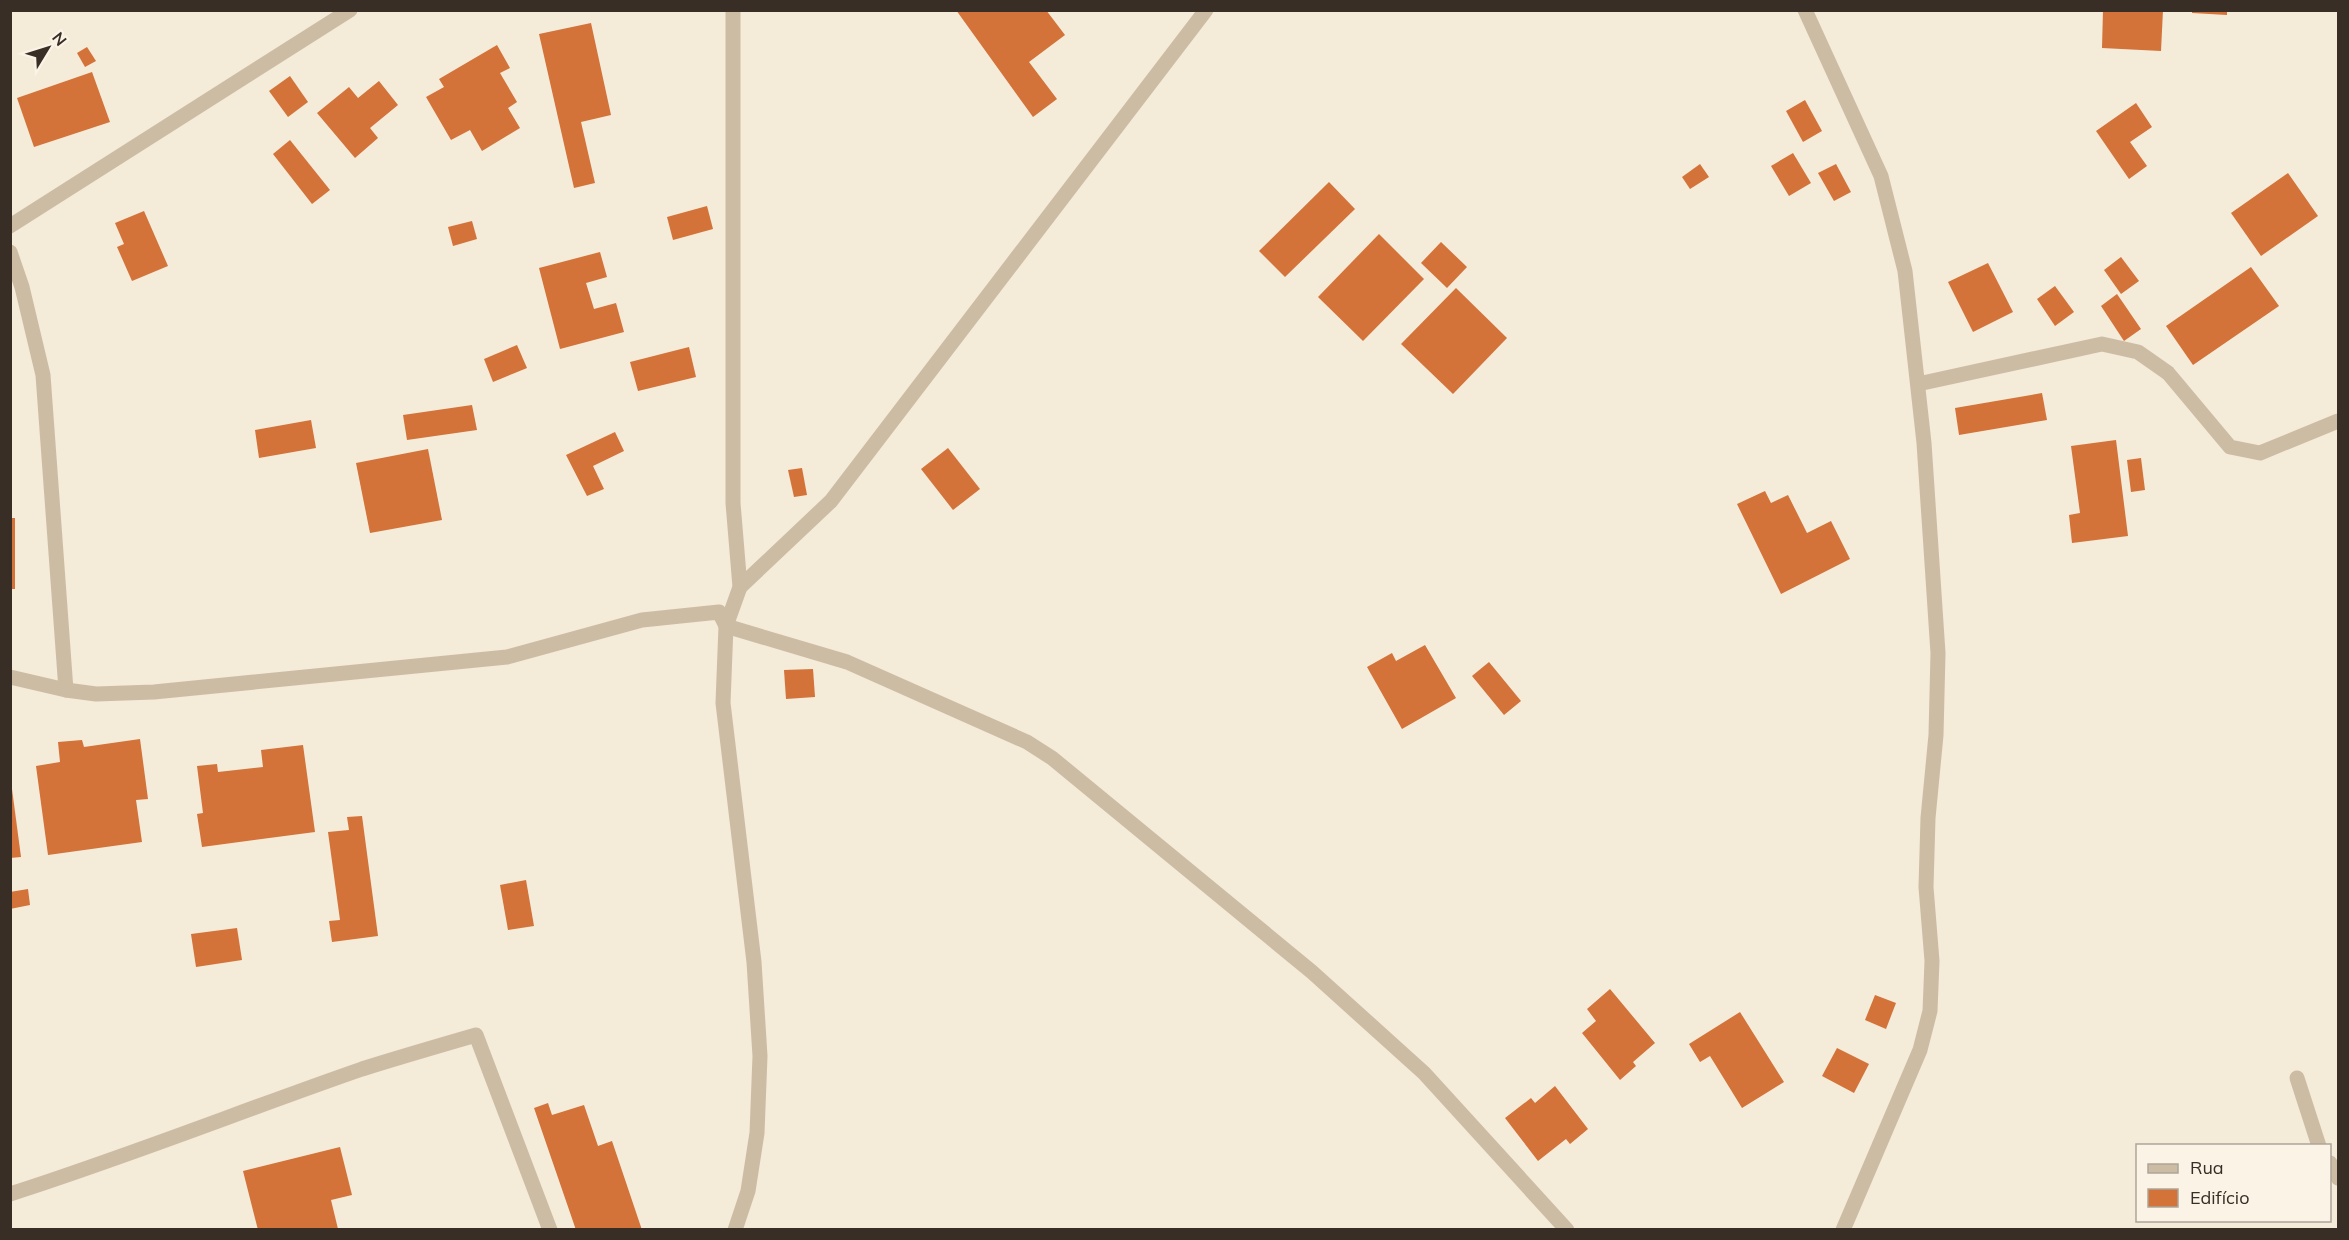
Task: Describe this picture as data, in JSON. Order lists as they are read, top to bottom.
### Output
{
  "legend": ["Rua", "Edifício"],
  "north": "top right"
}
